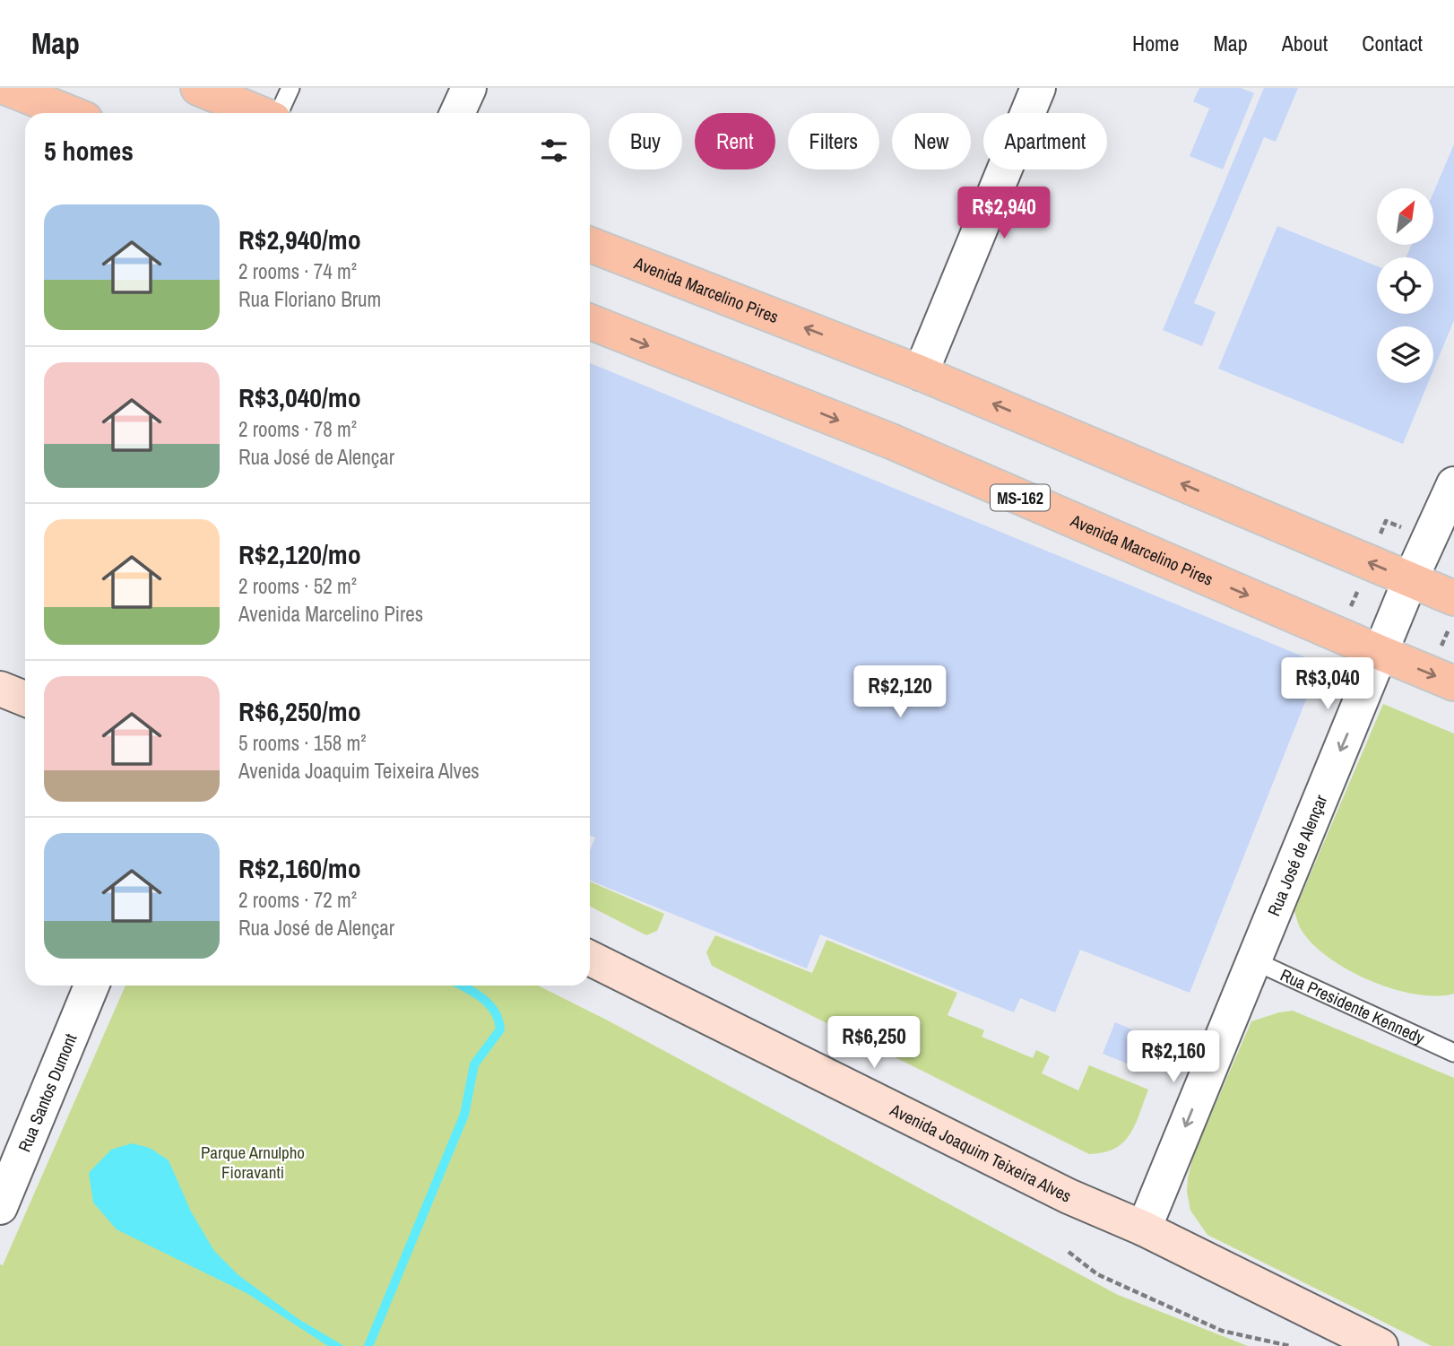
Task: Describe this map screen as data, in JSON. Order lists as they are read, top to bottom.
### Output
{
  "streets": {
    "main road": ["Avenida Marcelino Pires", "MS-162", "Avenida Joaquim Teixeira Alves"],
    "street": ["Rua José de Alençar", "Rua Santos Dumont"],
    "lane": ["Rua Presidente Kennedy"]
  },
  "crossings": [
    ["Avenida Marcelino Pires", "Rua José de Alençar"],
    ["Rua José de Alençar", "Rua Presidente Kennedy"],
    ["Rua José de Alençar", "Avenida Joaquim Teixeira Alves"]
  ],
  "one_way": ["Rua José de Alençar"],
  "parks": ["Parque Arnulpho Fioravanti"],
  "north": "top right",
  "page": {
    "header": "Map",
    "nav": [
      "Home",
      "Map",
      "About",
      "Contact"
    ],
    "chip": [
      "Buy",
      "Rent",
      "Filters",
      "New",
      "Apartment"
    ],
    "heading": "5 homes",
    "price": [
      "R$2,940",
      "R$3,040",
      "R$2,120",
      "R$6,250",
      "R$2,160"
    ],
    "list": [
      {
        "name": "R$2,940/mo",
        "note": "2 rooms · 74 m² · Rua Floriano Brum"
      },
      {
        "name": "R$3,040/mo",
        "note": "2 rooms · 78 m² · Rua José de Alençar"
      },
      {
        "name": "R$2,120/mo",
        "note": "2 rooms · 52 m² · Avenida Marcelino Pires"
      },
      {
        "name": "R$6,250/mo",
        "note": "5 rooms · 158 m² · Avenida Joaquim Teixeira Alves"
      },
      {
        "name": "R$2,160/mo",
        "note": "2 rooms · 72 m² · Rua José de Alençar"
      }
    ]
  }
}
